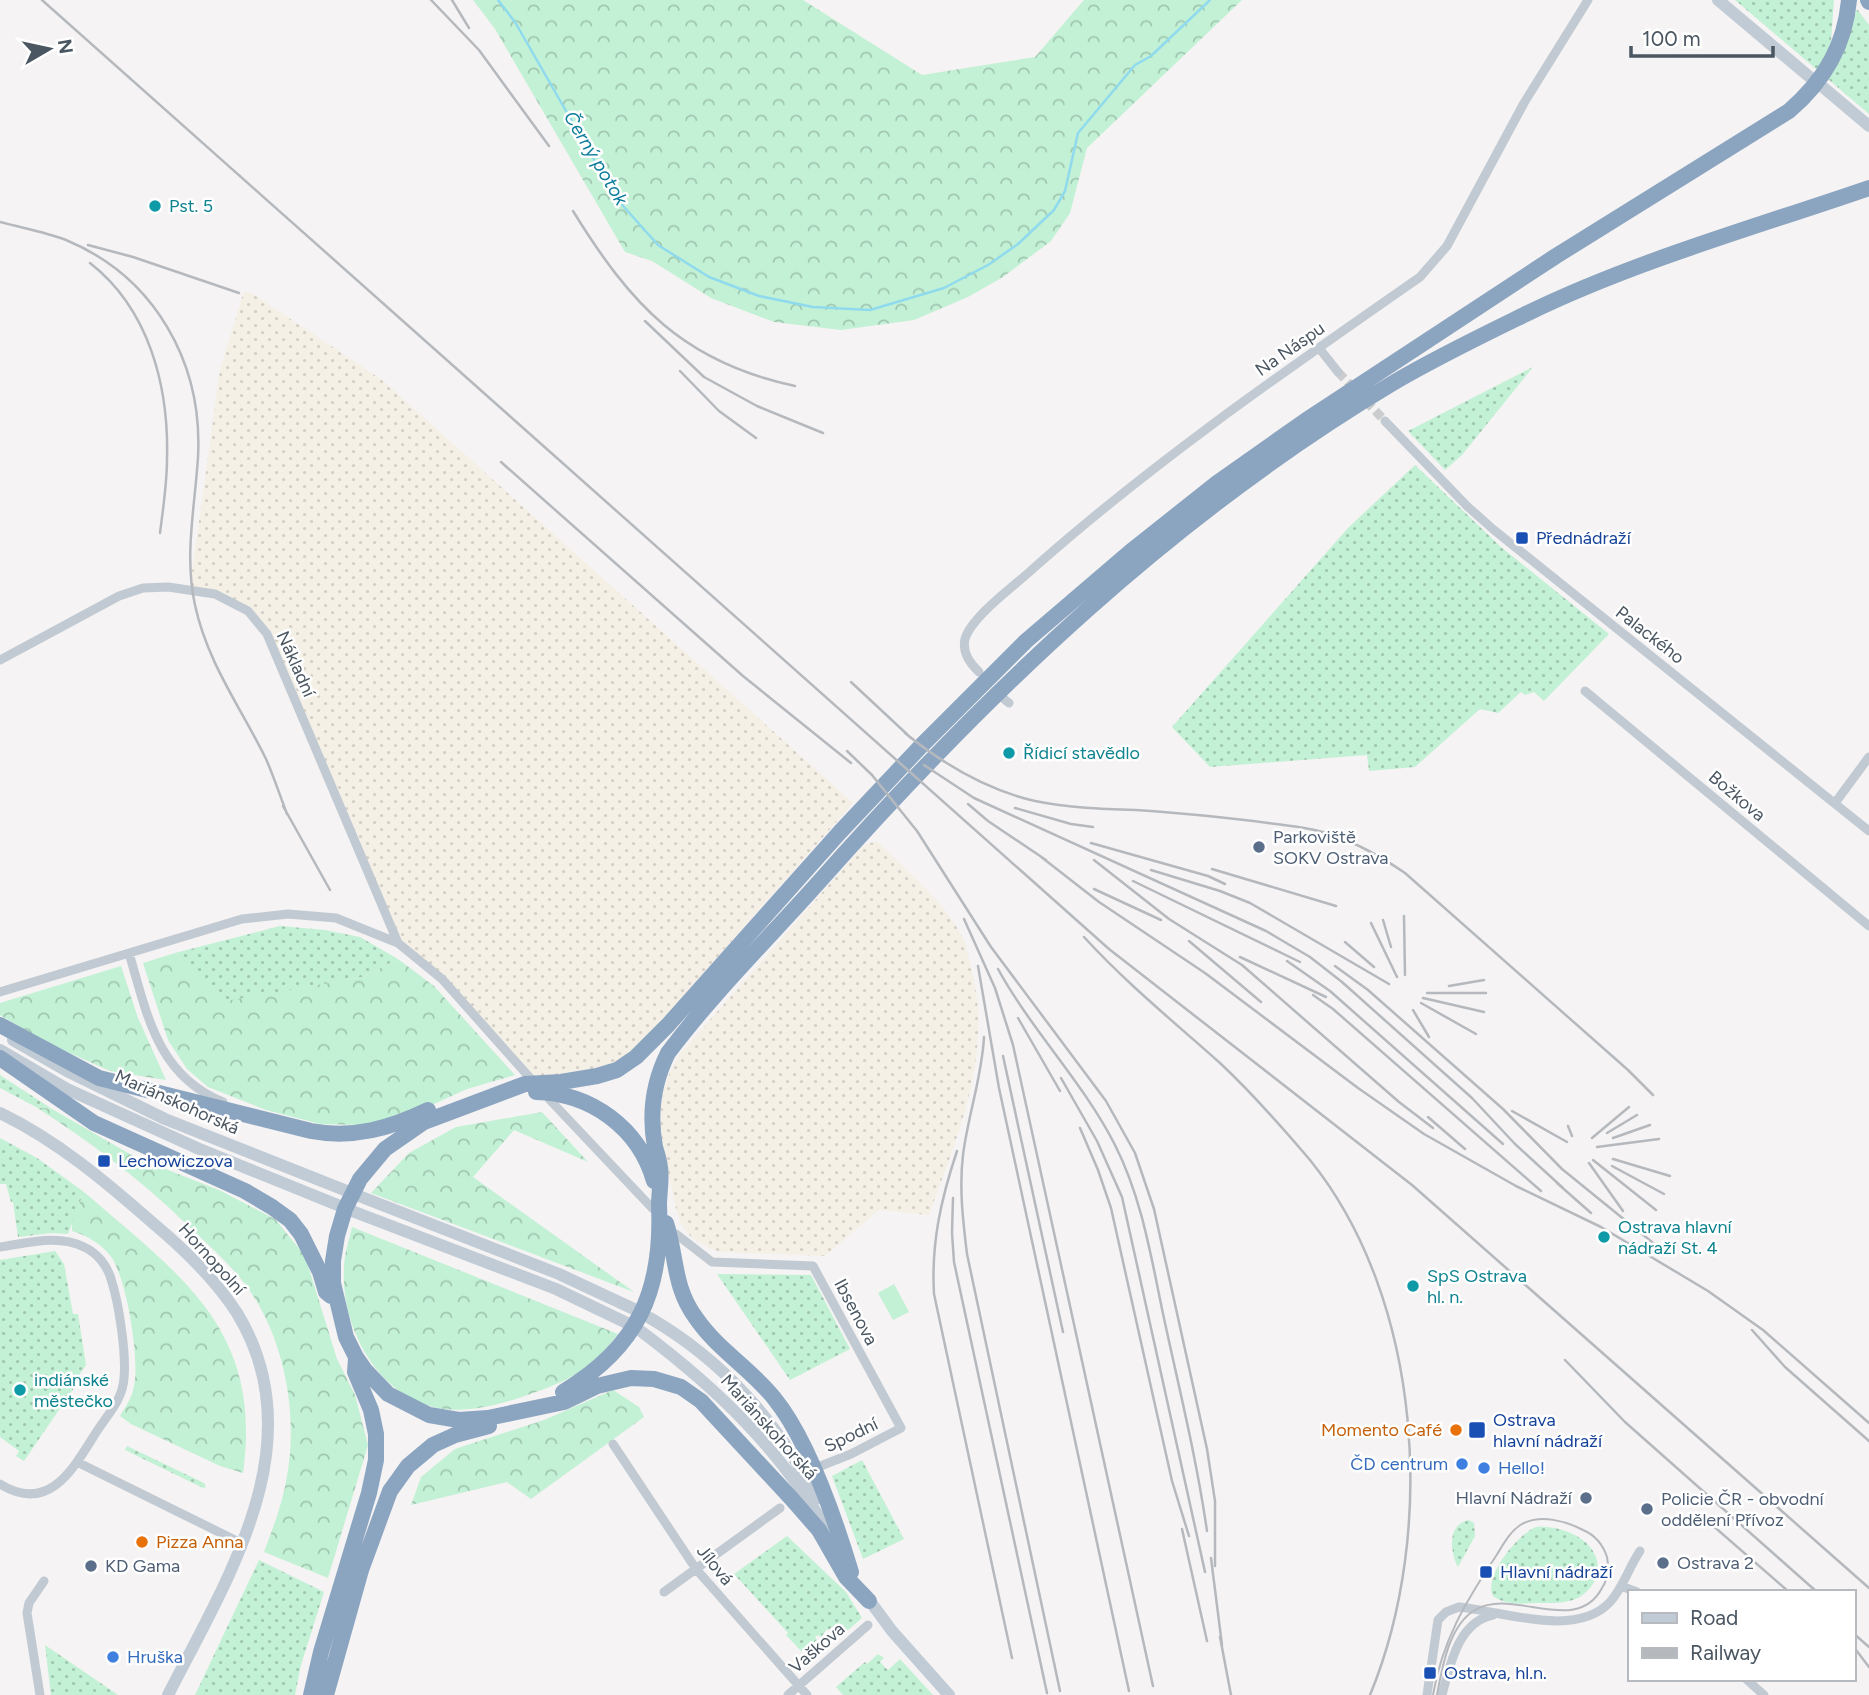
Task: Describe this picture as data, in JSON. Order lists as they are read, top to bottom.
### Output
{
  "streets": {
    "main road": ["Mariánskohorská", "Hornopolní"],
    "street": [
      "Na Náspu",
      "Palackého",
      "Nákladní",
      "Božkova",
      "Ibsenova",
      "Spodní",
      "Jílová",
      "Vaškova"
    ]
  },
  "crossings": [
    ["Ibsenova", "Spodní"],
    ["Jílová", "Vaškova"]
  ],
  "water": ["Černý potok"],
  "places": {
    "other": [
      "Pst. 5",
      "Řídicí stavědlo",
      "Parkoviště SOKV Ostrava",
      "Ostrava hlavní nádraží St. 4",
      "SpS Ostrava hl. n.",
      "indiánské městečko",
      "Momento Café",
      "ČD centrum",
      "Hello!",
      "Hlavní Nádraží",
      "Policie ČR - obvodní oddělení Přívoz",
      "Pizza Anna",
      "Ostrava 2",
      "KD Gama",
      "Hruška"
    ],
    "transit": [
      "Přednádraží",
      "Lechowiczova",
      "Ostrava hlavní nádraží",
      "Hlavní nádraží",
      "Ostrava, hl.n."
    ]
  },
  "legend": ["Road", "Railway"],
  "scale_bar": "100 m",
  "north": "right"
}
